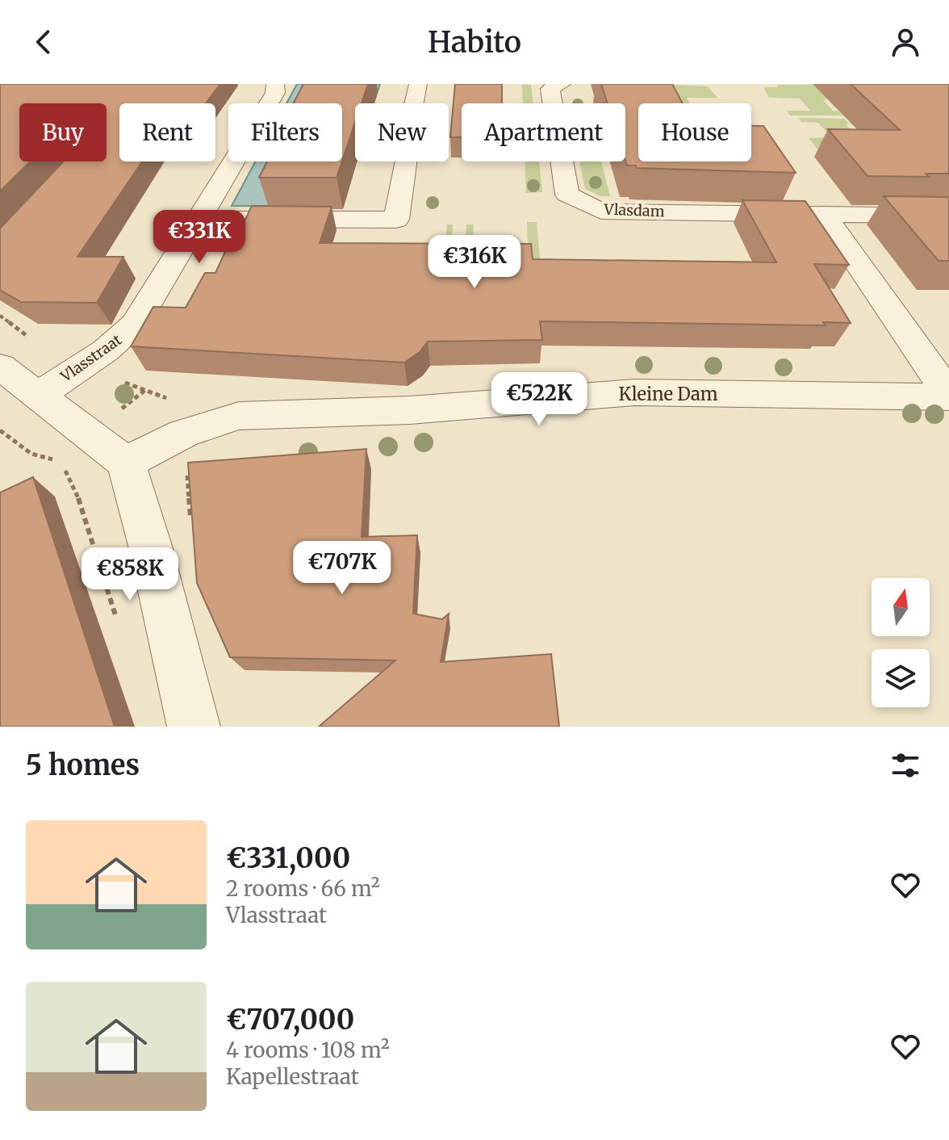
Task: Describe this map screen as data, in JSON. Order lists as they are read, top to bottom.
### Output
{
  "streets": {
    "street": ["Vlasdam", "Vlasstraat", "Kleine Dam"]
  },
  "north": "top",
  "page": {
    "header": "Habito",
    "chip": [
      "Buy",
      "Rent",
      "Filters",
      "New",
      "Apartment",
      "House"
    ],
    "price": [
      "€331K",
      "€316K",
      "€522K",
      "€707K",
      "€858K"
    ],
    "heading": "5 homes",
    "list": [
      {
        "name": "€331,000",
        "note": "2 rooms · 66 m² · Vlasstraat"
      },
      {
        "name": "€707,000",
        "note": "4 rooms · 108 m² · Kapellestraat"
      }
    ]
  }
}
